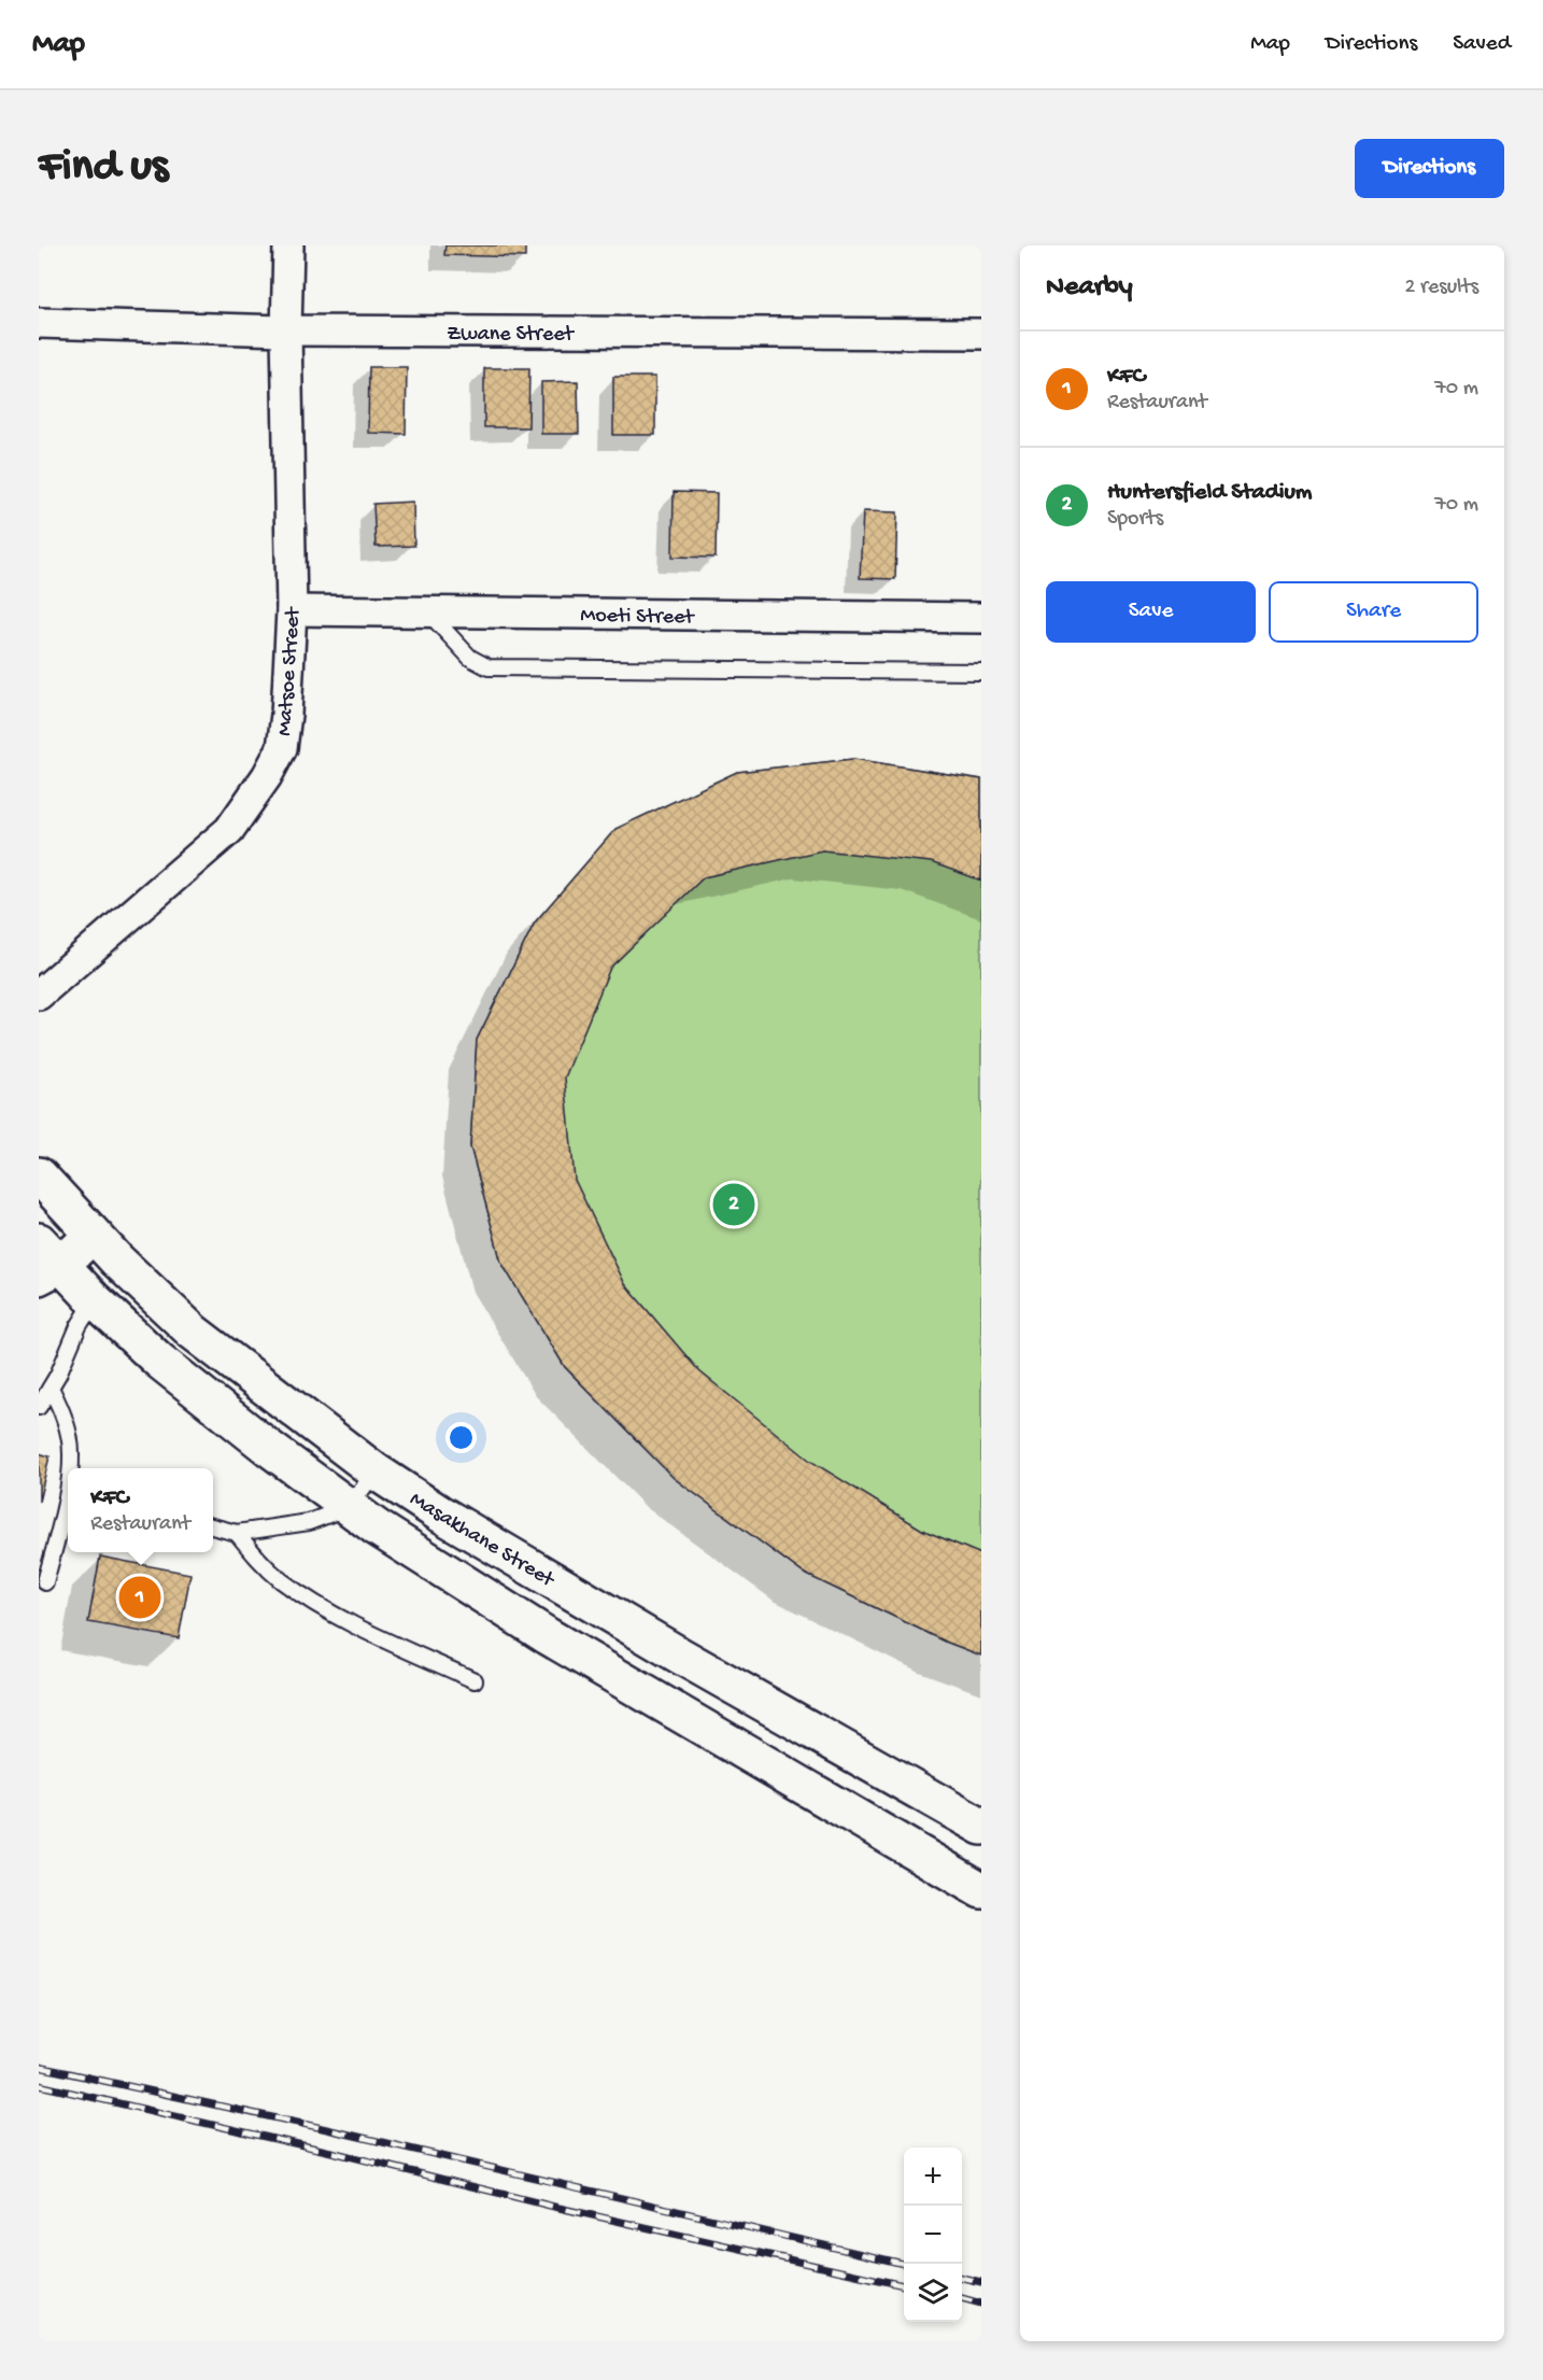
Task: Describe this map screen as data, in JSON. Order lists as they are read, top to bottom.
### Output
{
  "streets": {
    "main road": ["Masakhane Street"],
    "street": ["Zwane Street", "Moeti Street", "Matsoe Street"]
  },
  "crossings": [
    ["Zwane Street", "Matsoe Street"],
    ["Moeti Street", "Matsoe Street"]
  ],
  "page": {
    "header": "Map",
    "nav": ["Map", "Directions", "Saved"],
    "buttons": [
      "Directions",
      ["Save", "Share"]
    ],
    "title": "Find us",
    "heading": ["Nearby", "2 results"],
    "list": [
      {
        "mark": "1",
        "name": "KFC",
        "note": "Restaurant",
        "value": "70 m"
      },
      {
        "mark": "2",
        "name": "Huntersfield Stadium",
        "note": "Sports",
        "value": "70 m"
      }
    ],
    "pins": ["2", "1"],
    "popup": ["KFC", "Restaurant"],
    "map_buttons": ["+", "−"]
  }
}
